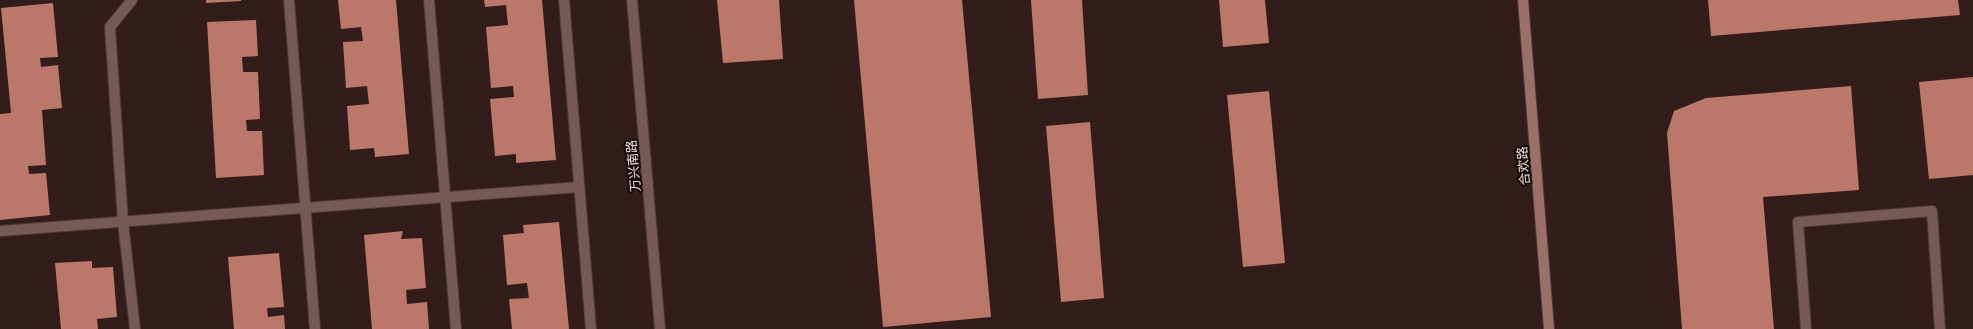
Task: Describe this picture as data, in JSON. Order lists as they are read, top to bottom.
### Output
{
  "streets": {
    "street": ["万兴南路", "合欢路"]
  }
}
